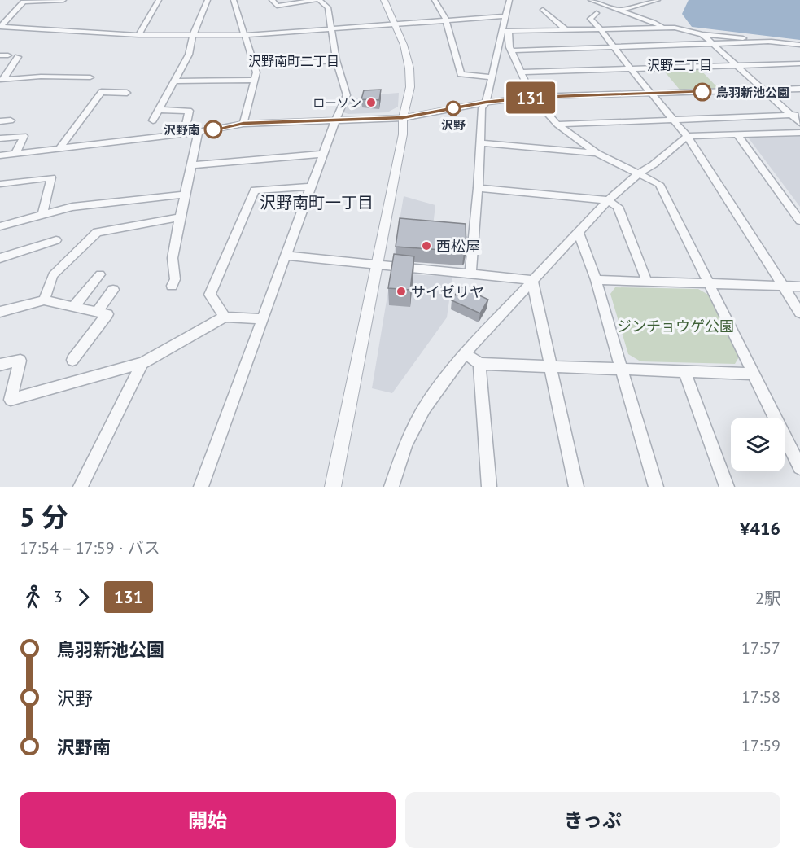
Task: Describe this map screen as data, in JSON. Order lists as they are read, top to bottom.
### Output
{
  "districts": ["沢野南町二丁目", "沢野二丁目", "沢野南町一丁目"],
  "parks": ["ジンチョウゲ公園"],
  "places": [
    "鳥羽新池公園",
    "ローソン",
    "沢野",
    "沢野南",
    "西松屋",
    "サイゼリヤ"
  ],
  "lines": ["bus line 131"],
  "page": {
    "on_map": "131",
    "heading": ["5 分", "17:54 – 17:59 · バス", "¥416"],
    "legs": ["3", "131", "2駅"],
    "list": [
      {
        "name": "鳥羽新池公園",
        "value": "17:57"
      },
      {
        "name": "沢野",
        "value": "17:58"
      },
      {
        "name": "沢野南",
        "value": "17:59"
      }
    ],
    "buttons": ["開始", "きっぷ"]
  }
}
